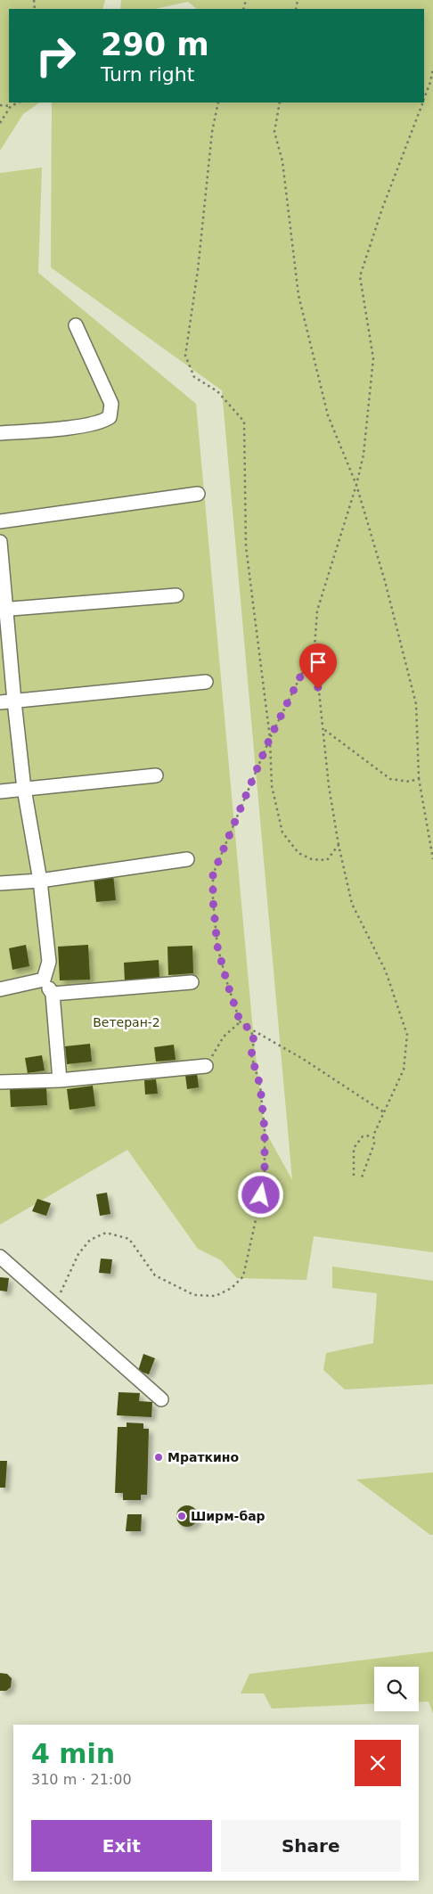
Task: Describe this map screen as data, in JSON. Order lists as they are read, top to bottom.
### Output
{
  "parks": ["Ветеран-2"],
  "places": ["Мраткино", "Ширм-бар"],
  "page": {
    "turn": ["290 m", "Turn right"],
    "heading": ["4 min", "310 m · 21:00"],
    "buttons": ["Exit", "Share"]
  }
}
